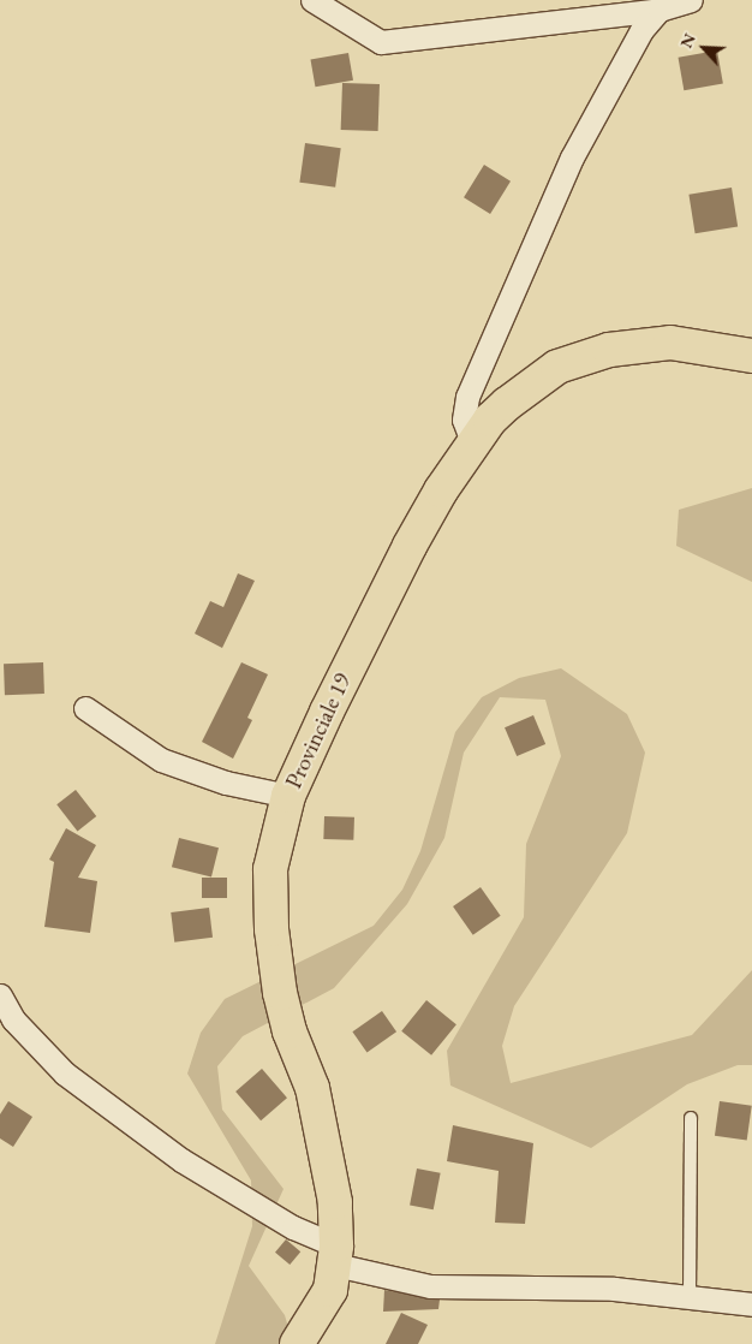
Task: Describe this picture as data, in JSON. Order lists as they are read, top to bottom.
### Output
{
  "streets": {
    "main road": ["Provinciale 19"]
  },
  "north": "top left"
}
